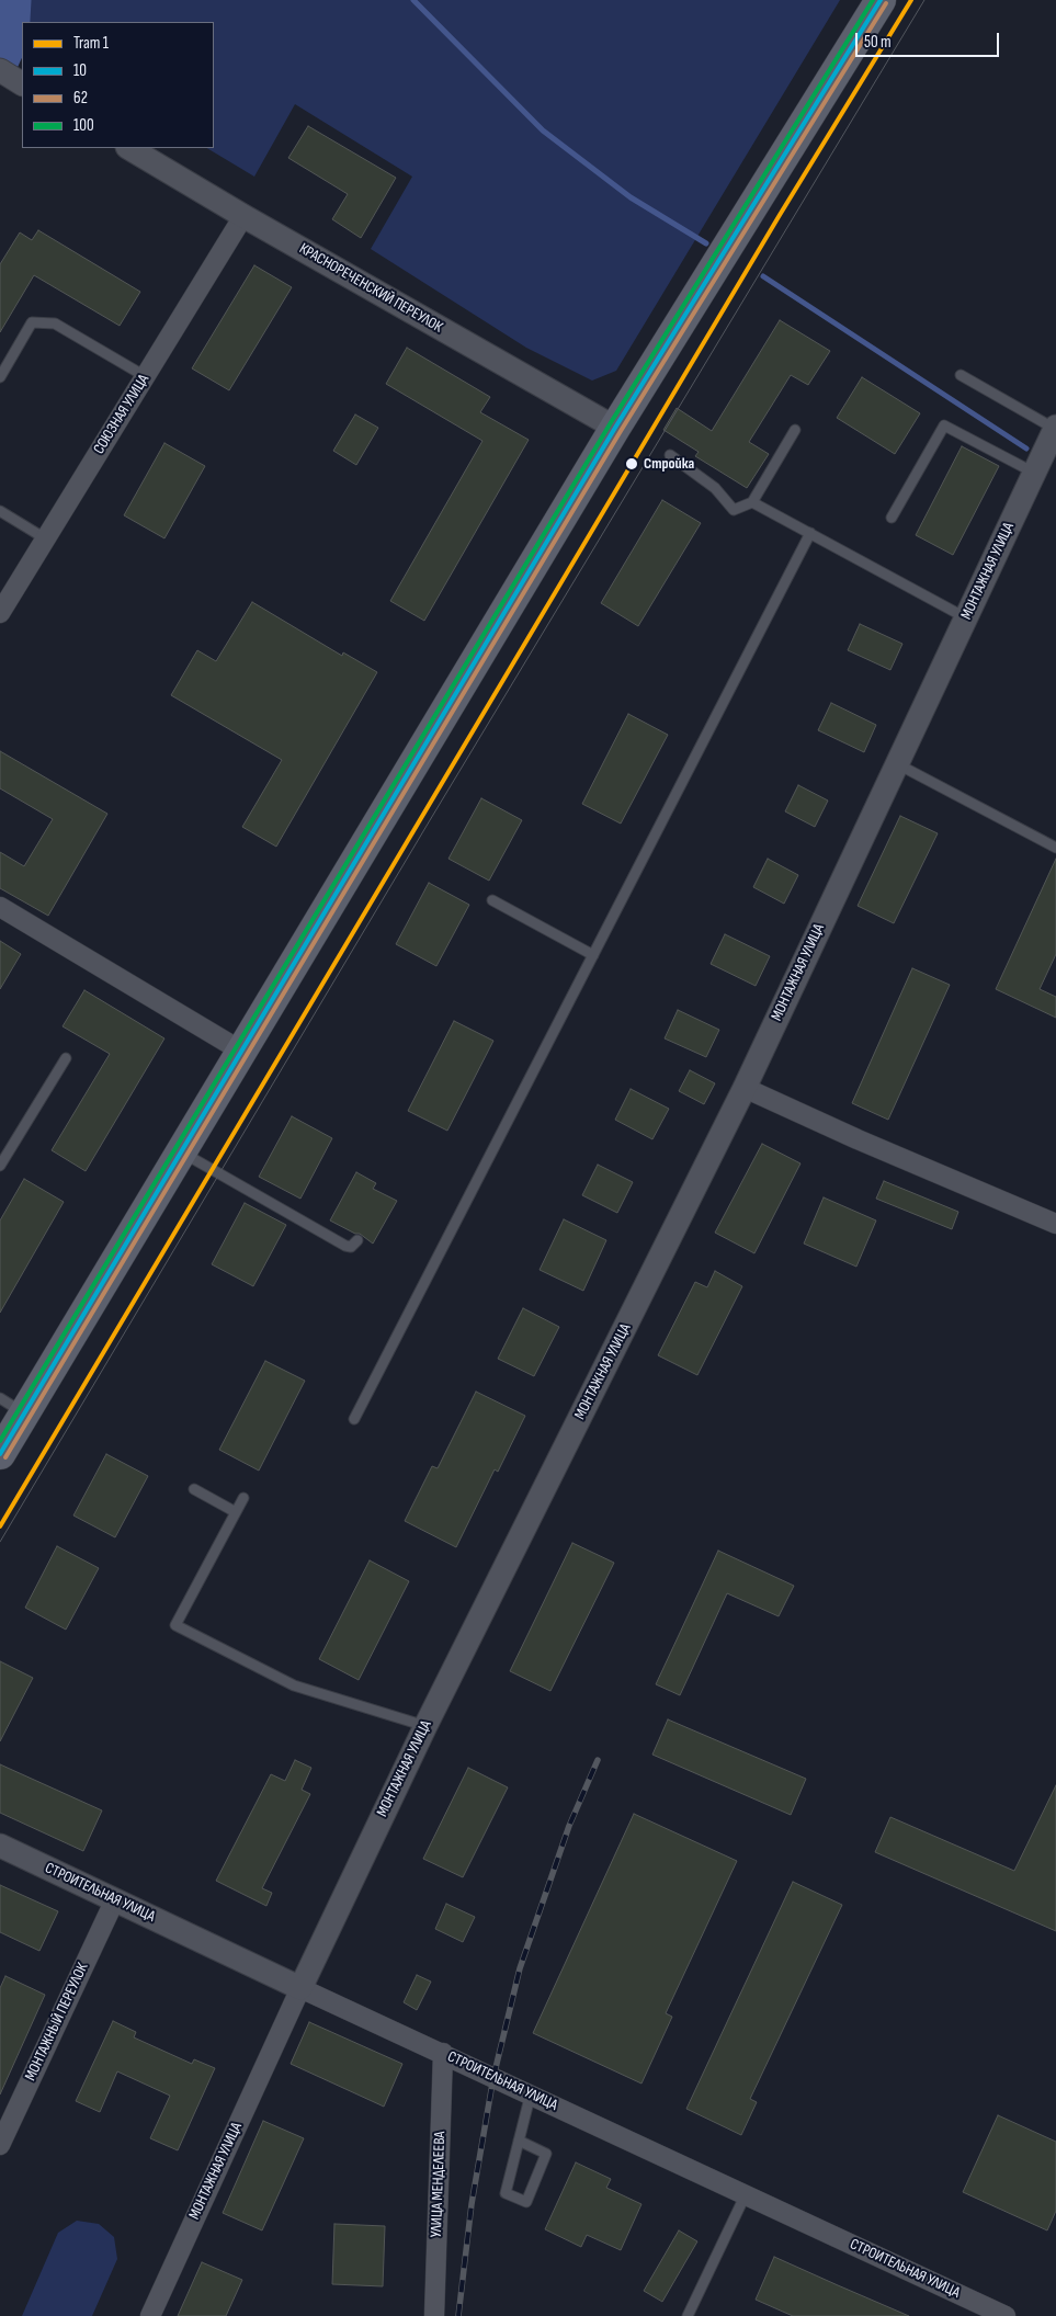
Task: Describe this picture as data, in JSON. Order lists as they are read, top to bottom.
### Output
{
  "streets": {
    "street": [
      "КРАСНОРЕЧЕНСКИЙ ПЕРЕУЛОК",
      "СОЮЗНАЯ УЛИЦА",
      "МОНТАЖНАЯ УЛИЦА",
      "СТРОИТЕЛЬНАЯ УЛИЦА",
      "МОНТАЖНЫЙ ПЕРЕУЛОК",
      "УЛИЦА МЕНДЕЛЕЕВА"
    ]
  },
  "crossings": [
    ["КРАСНОРЕЧЕНСКИЙ ПЕРЕУЛОК", "СОЮЗНАЯ УЛИЦА"],
    ["МОНТАЖНАЯ УЛИЦА", "СТРОИТЕЛЬНАЯ УЛИЦА"],
    ["СТРОИТЕЛЬНАЯ УЛИЦА", "МОНТАЖНЫЙ ПЕРЕУЛОК"],
    ["СТРОИТЕЛЬНАЯ УЛИЦА", "УЛИЦА МЕНДЕЛЕЕВА"]
  ],
  "places": ["Стройка"],
  "lines": [
    "tram line 1",
    "transit line 10",
    "transit line 100",
    "transit line 62"
  ],
  "legend": [
    "Tram 1",
    "10",
    "62",
    "100"
  ],
  "scale_bar": "50 m"
}
